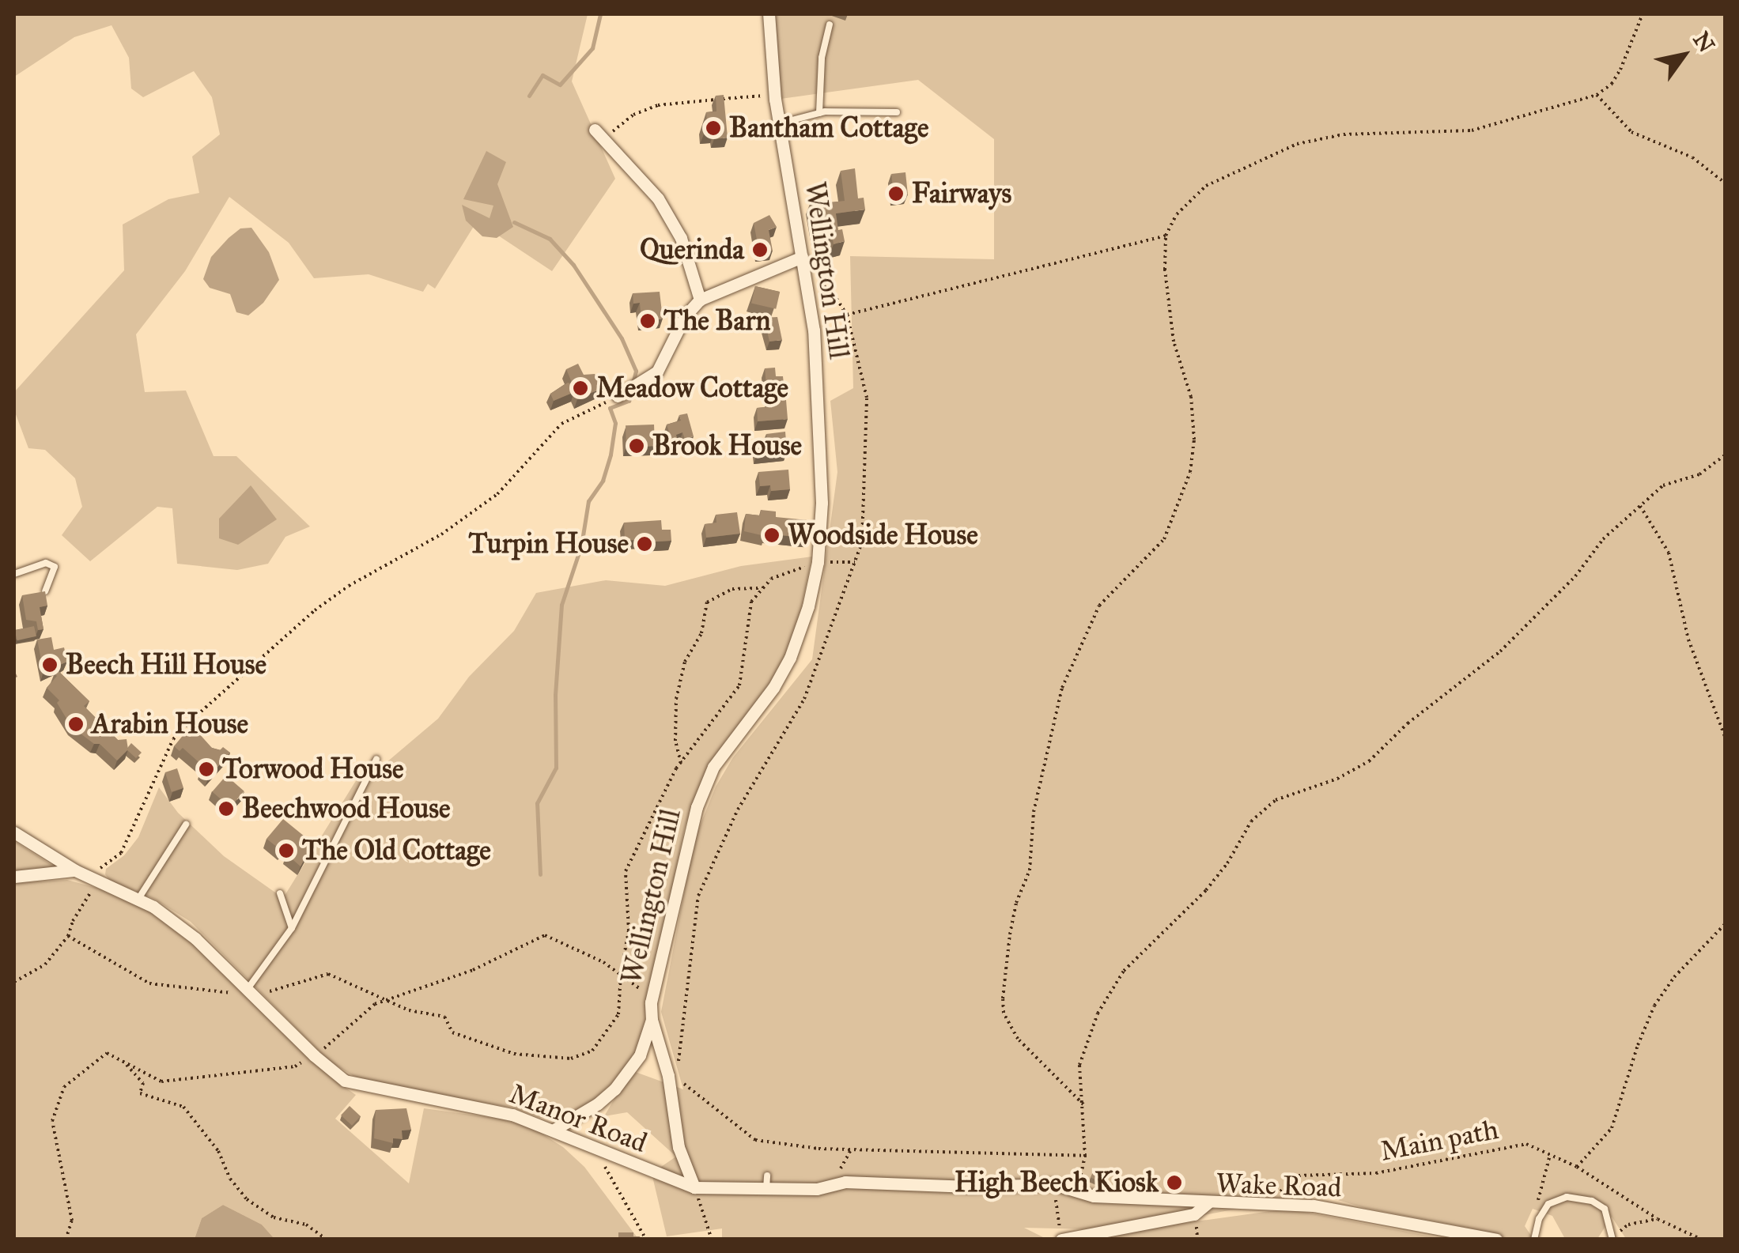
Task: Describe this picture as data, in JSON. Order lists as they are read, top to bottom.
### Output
{
  "streets": {
    "street": ["Wellington Hill", "Manor Road", "Wake Road"],
    "path": ["Main path"]
  },
  "crossings": [
    ["Wellington Hill", "Manor Road"],
    ["Manor Road", "Wake Road"],
    ["Main path", "Wake Road"]
  ],
  "places": [
    "Bantham Cottage",
    "Fairways",
    "Querinda",
    "The Barn",
    "Meadow Cottage",
    "Brook House",
    "Woodside House",
    "Turpin House",
    "Beech Hill House",
    "Arabin House",
    "Torwood House",
    "Beechwood House",
    "The Old Cottage",
    "High Beech Kiosk"
  ],
  "north": "top right"
}
